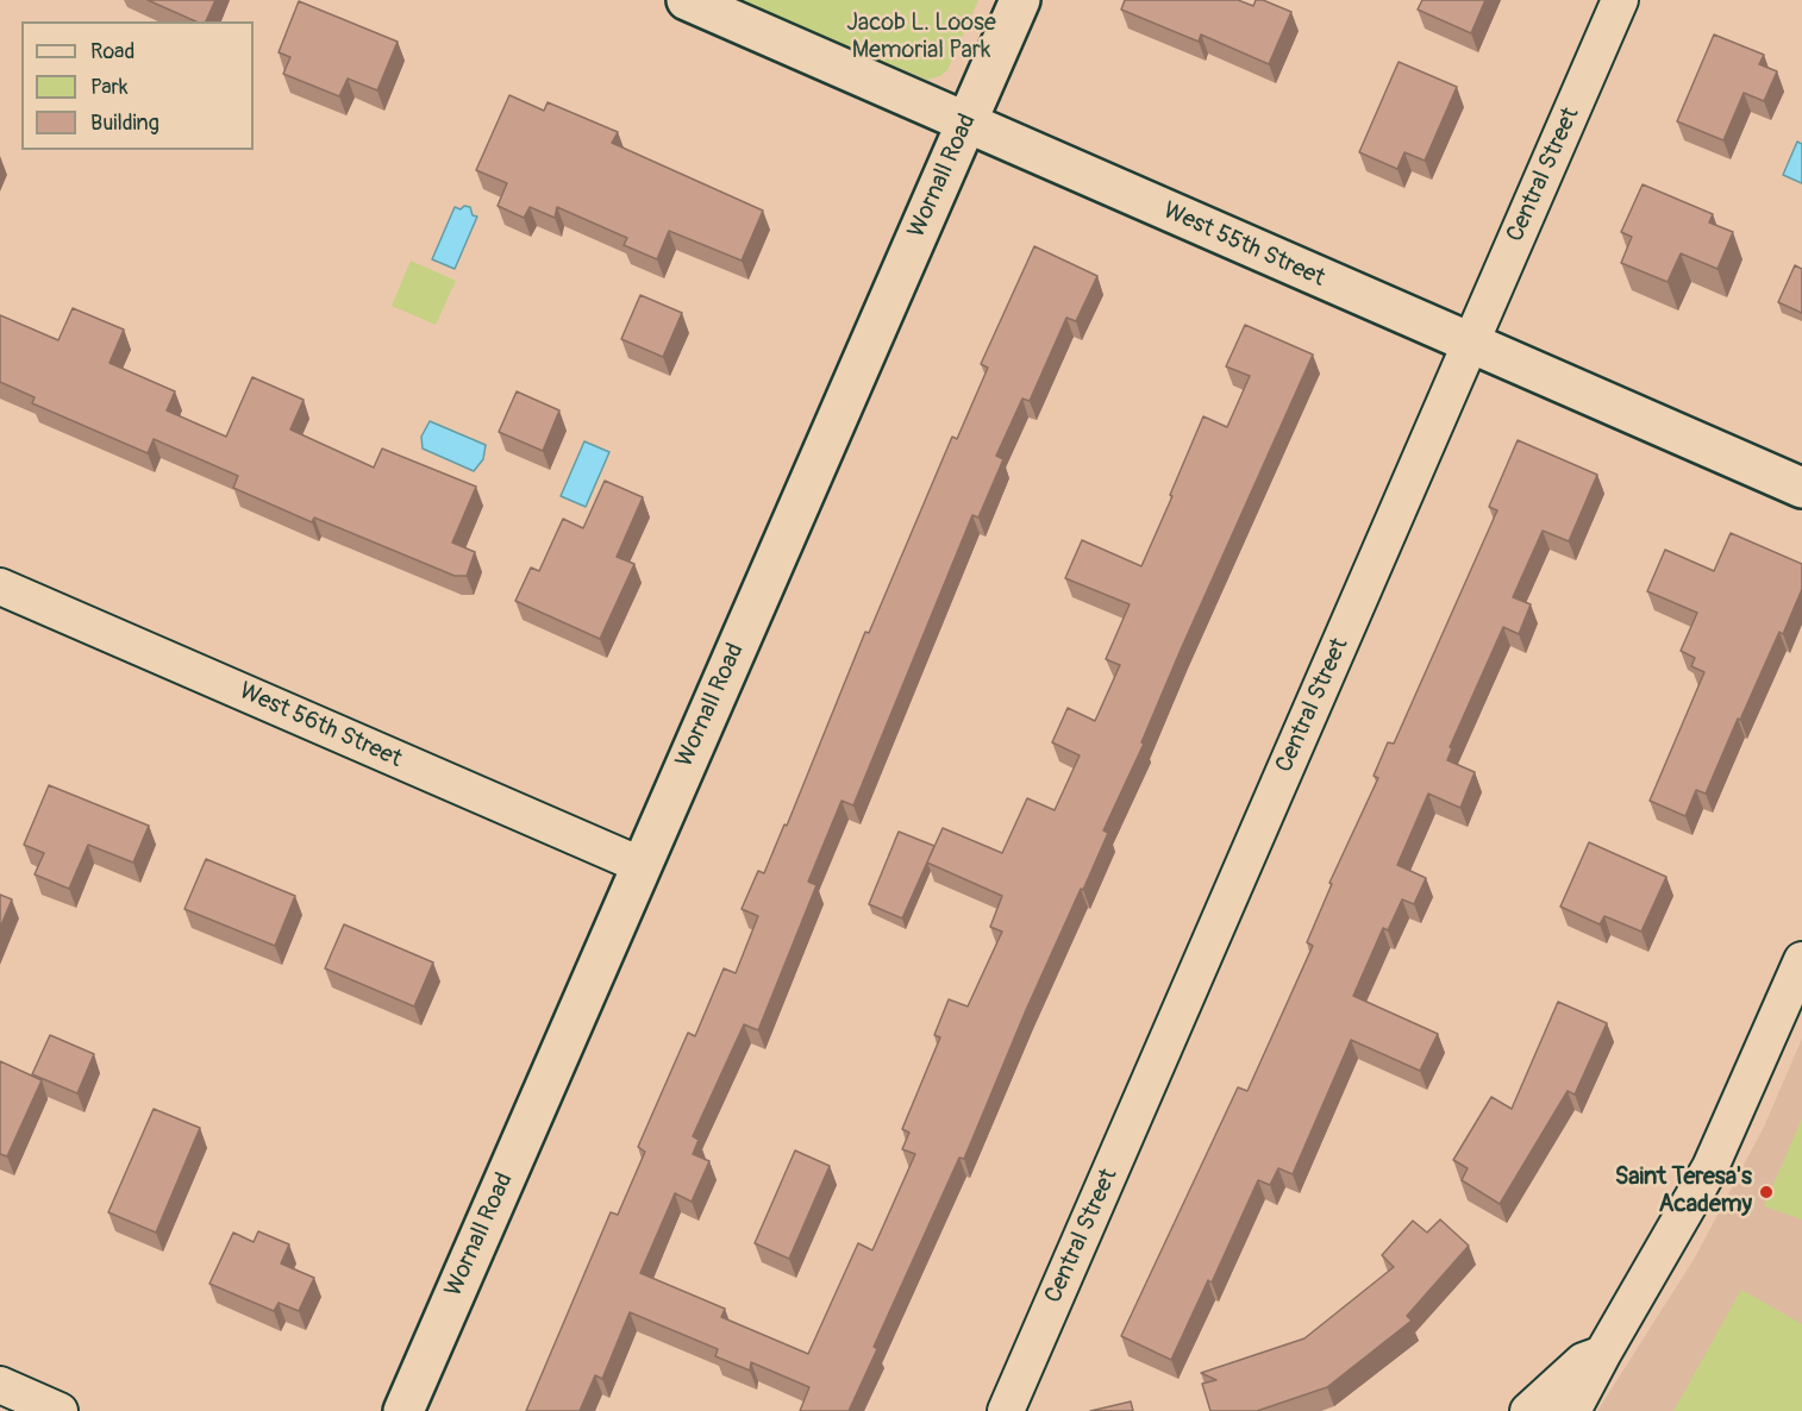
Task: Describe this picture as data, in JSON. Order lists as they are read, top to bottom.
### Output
{
  "streets": {
    "main road": ["Wornall Road", "West 55th Street"],
    "street": ["Central Street", "West 56th Street"]
  },
  "crossings": [
    ["Central Street", "West 55th Street"],
    ["Wornall Road", "West 55th Street"],
    ["Wornall Road", "West 56th Street"]
  ],
  "parks": ["Jacob L. Loose Memorial Park"],
  "places": ["Saint Teresa's Academy"],
  "legend": ["Road", "Park", "Building"]
}
